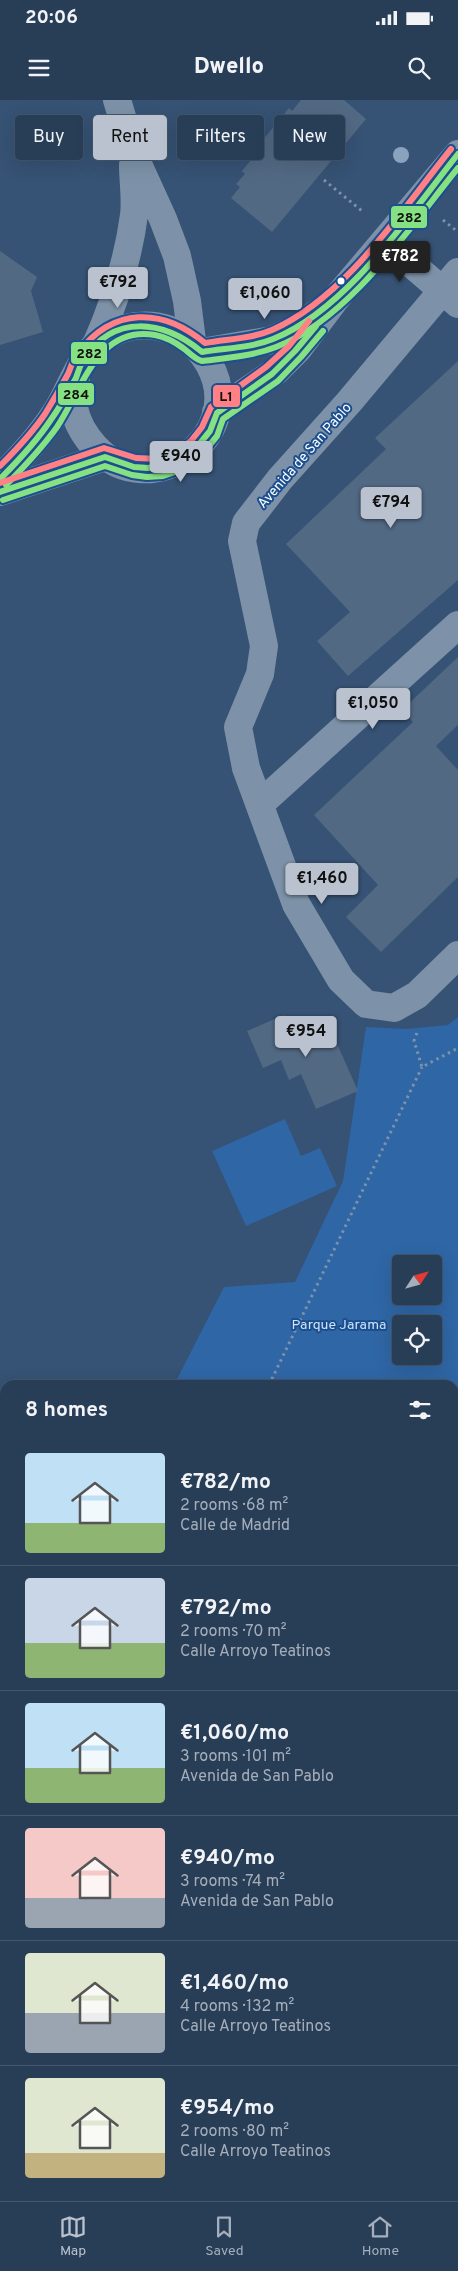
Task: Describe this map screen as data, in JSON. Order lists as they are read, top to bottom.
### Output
{
  "streets": {
    "street": ["Avenida de San Pablo"]
  },
  "parks": ["Parque Jarama"],
  "lines": ["transit line L1", "transit line 282", "transit line 284"],
  "north": "top right",
  "page": {
    "status": "20:06",
    "header": "Dwello",
    "chip": [
      "Buy",
      "Rent",
      "Filters",
      "New"
    ],
    "price": [
      "€782",
      "€792",
      "€1,060",
      "€940",
      "€794",
      "€1,050",
      "€1,460",
      "€954"
    ],
    "heading": "8 homes",
    "list": [
      {
        "name": "€782/mo",
        "note": "2 rooms · 68 m² · Calle de Madrid"
      },
      {
        "name": "€792/mo",
        "note": "2 rooms · 70 m² · Calle Arroyo Teatinos"
      },
      {
        "name": "€1,060/mo",
        "note": "3 rooms · 101 m² · Avenida de San Pablo"
      },
      {
        "name": "€940/mo",
        "note": "3 rooms · 74 m² · Avenida de San Pablo"
      },
      {
        "name": "€1,460/mo",
        "note": "4 rooms · 132 m² · Calle Arroyo Teatinos"
      },
      {
        "name": "€954/mo",
        "note": "2 rooms · 80 m² · Calle Arroyo Teatinos"
      }
    ],
    "tabs": ["Map", "Saved", "Home"]
  }
}
